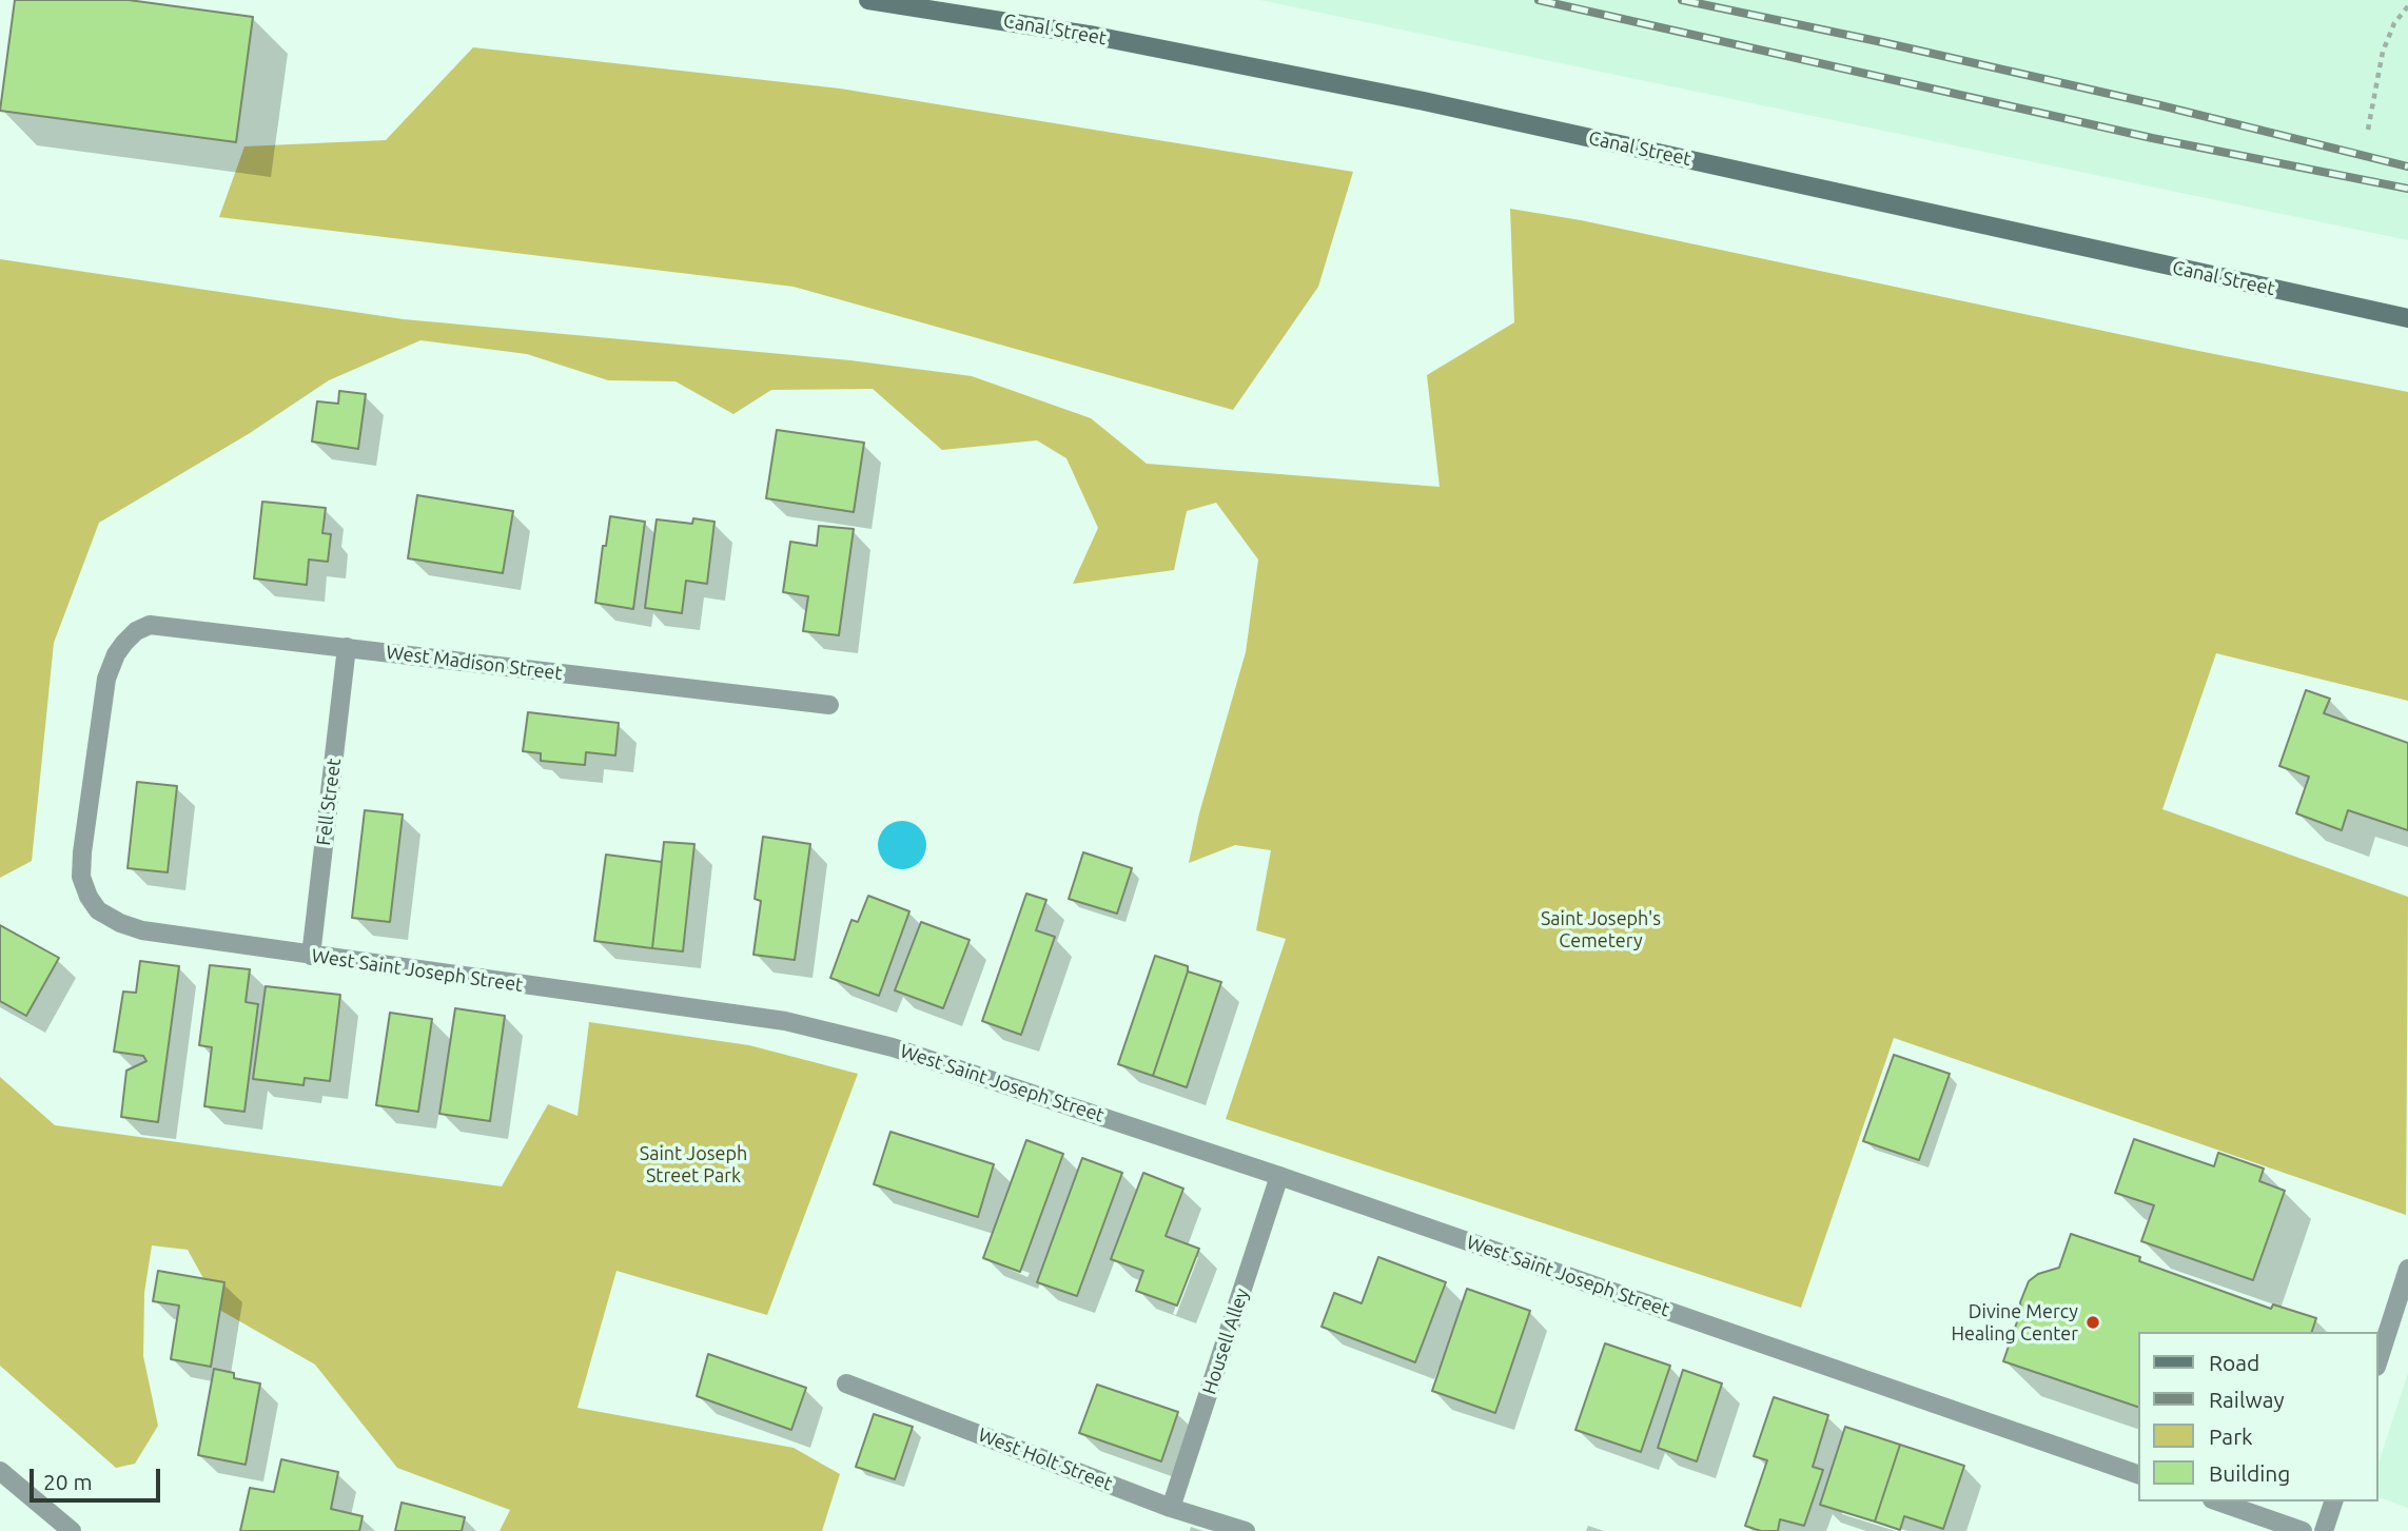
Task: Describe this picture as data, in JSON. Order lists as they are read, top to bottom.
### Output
{
  "streets": {
    "street": [
      "Canal Street",
      "West Madison Street",
      "Fell Street",
      "West Saint Joseph Street",
      "Housell Alley",
      "West Holt Street"
    ]
  },
  "crossings": [
    ["West Madison Street", "Fell Street"],
    ["West Madison Street", "West Saint Joseph Street"],
    ["Fell Street", "West Saint Joseph Street"],
    ["West Saint Joseph Street", "Housell Alley"],
    ["Housell Alley", "West Holt Street"]
  ],
  "parks": ["Saint Joseph's Cemetery", "Saint Joseph Street Park"],
  "places": ["Divine Mercy Healing Center"],
  "legend": [
    "Road",
    "Railway",
    "Park",
    "Building"
  ],
  "scale_bar": "20 m"
}
